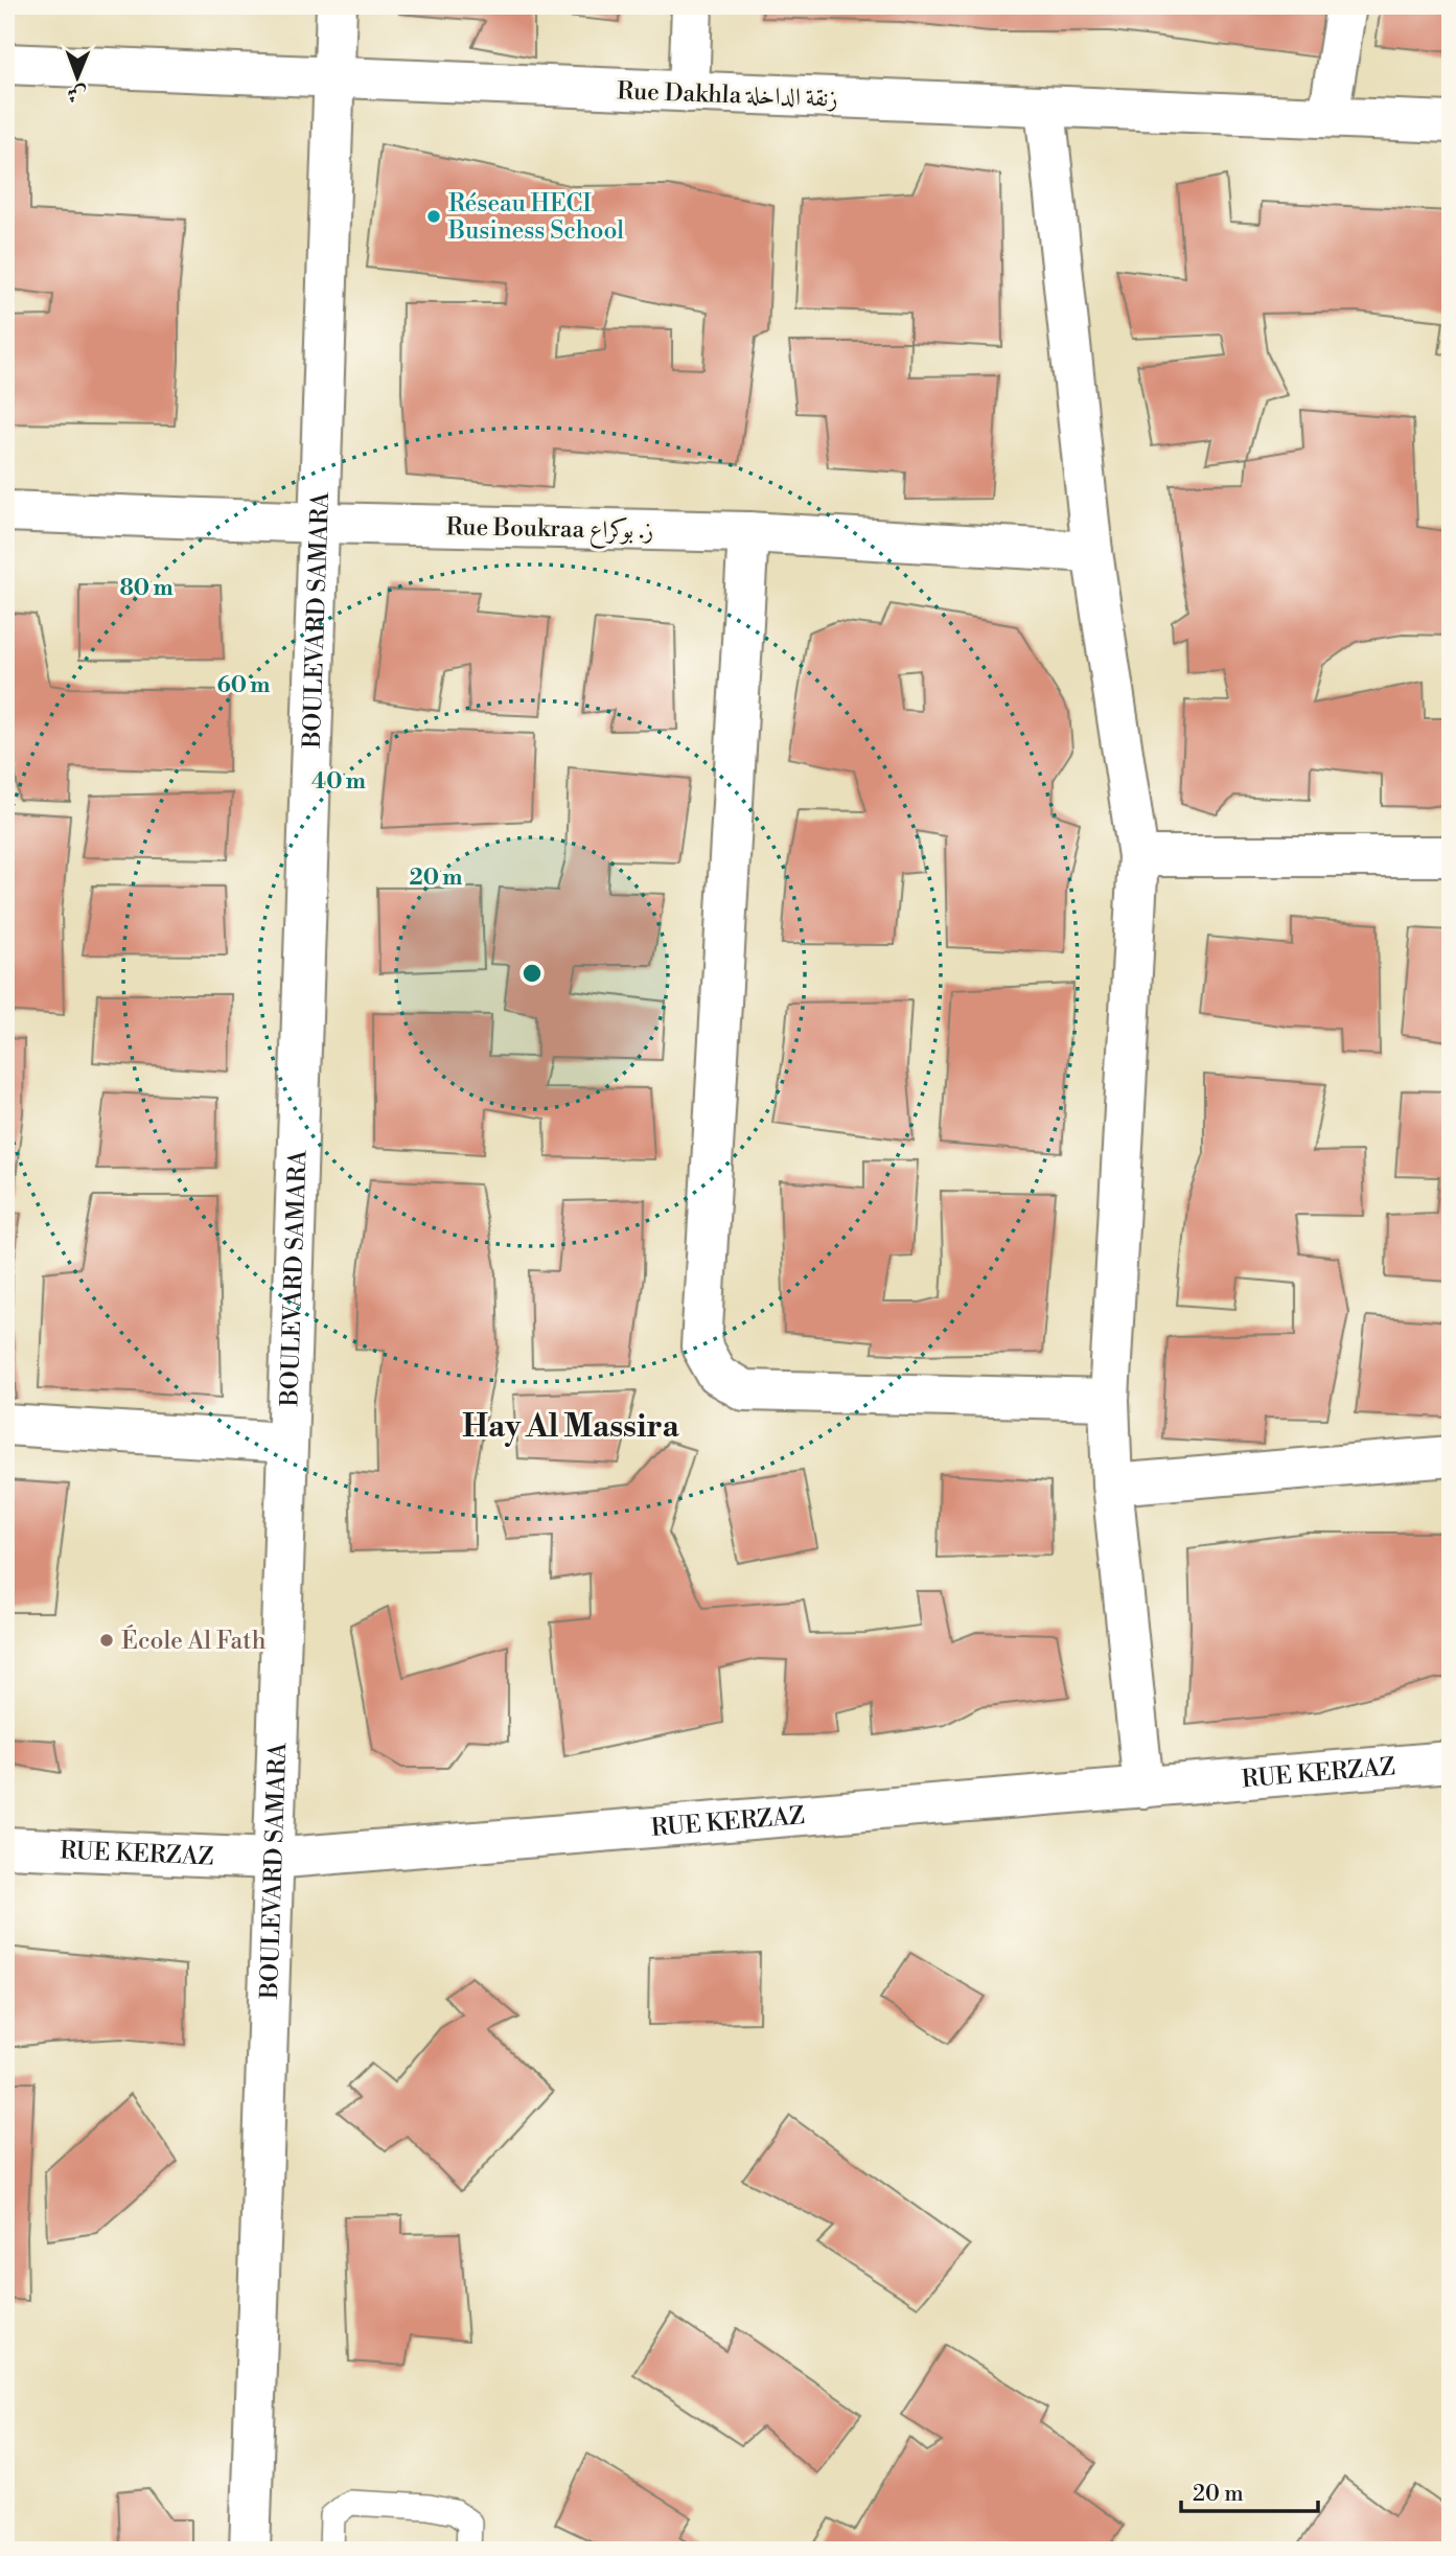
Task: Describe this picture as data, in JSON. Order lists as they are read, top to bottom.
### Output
{
  "streets": {
    "street": [
      "Rue Dakhla زنقة الداخلة",
      "Rue Boukraa ز. بوكراع",
      "BOULEVARD SAMARA",
      "RUE KERZAZ"
    ]
  },
  "crossings": [
    ["Rue Dakhla زنقة الداخلة", "BOULEVARD SAMARA"],
    ["Rue Boukraa ز. بوكراع", "BOULEVARD SAMARA"],
    ["BOULEVARD SAMARA", "RUE KERZAZ"]
  ],
  "districts": ["Hay Al Massira"],
  "places": ["Réseau HECI Business School", "École Al Fath"],
  "scale_bar": "20 m",
  "north": "bottom",
  "rings": [
    "80 m",
    "60 m",
    "40 m",
    "20 m"
  ]
}
